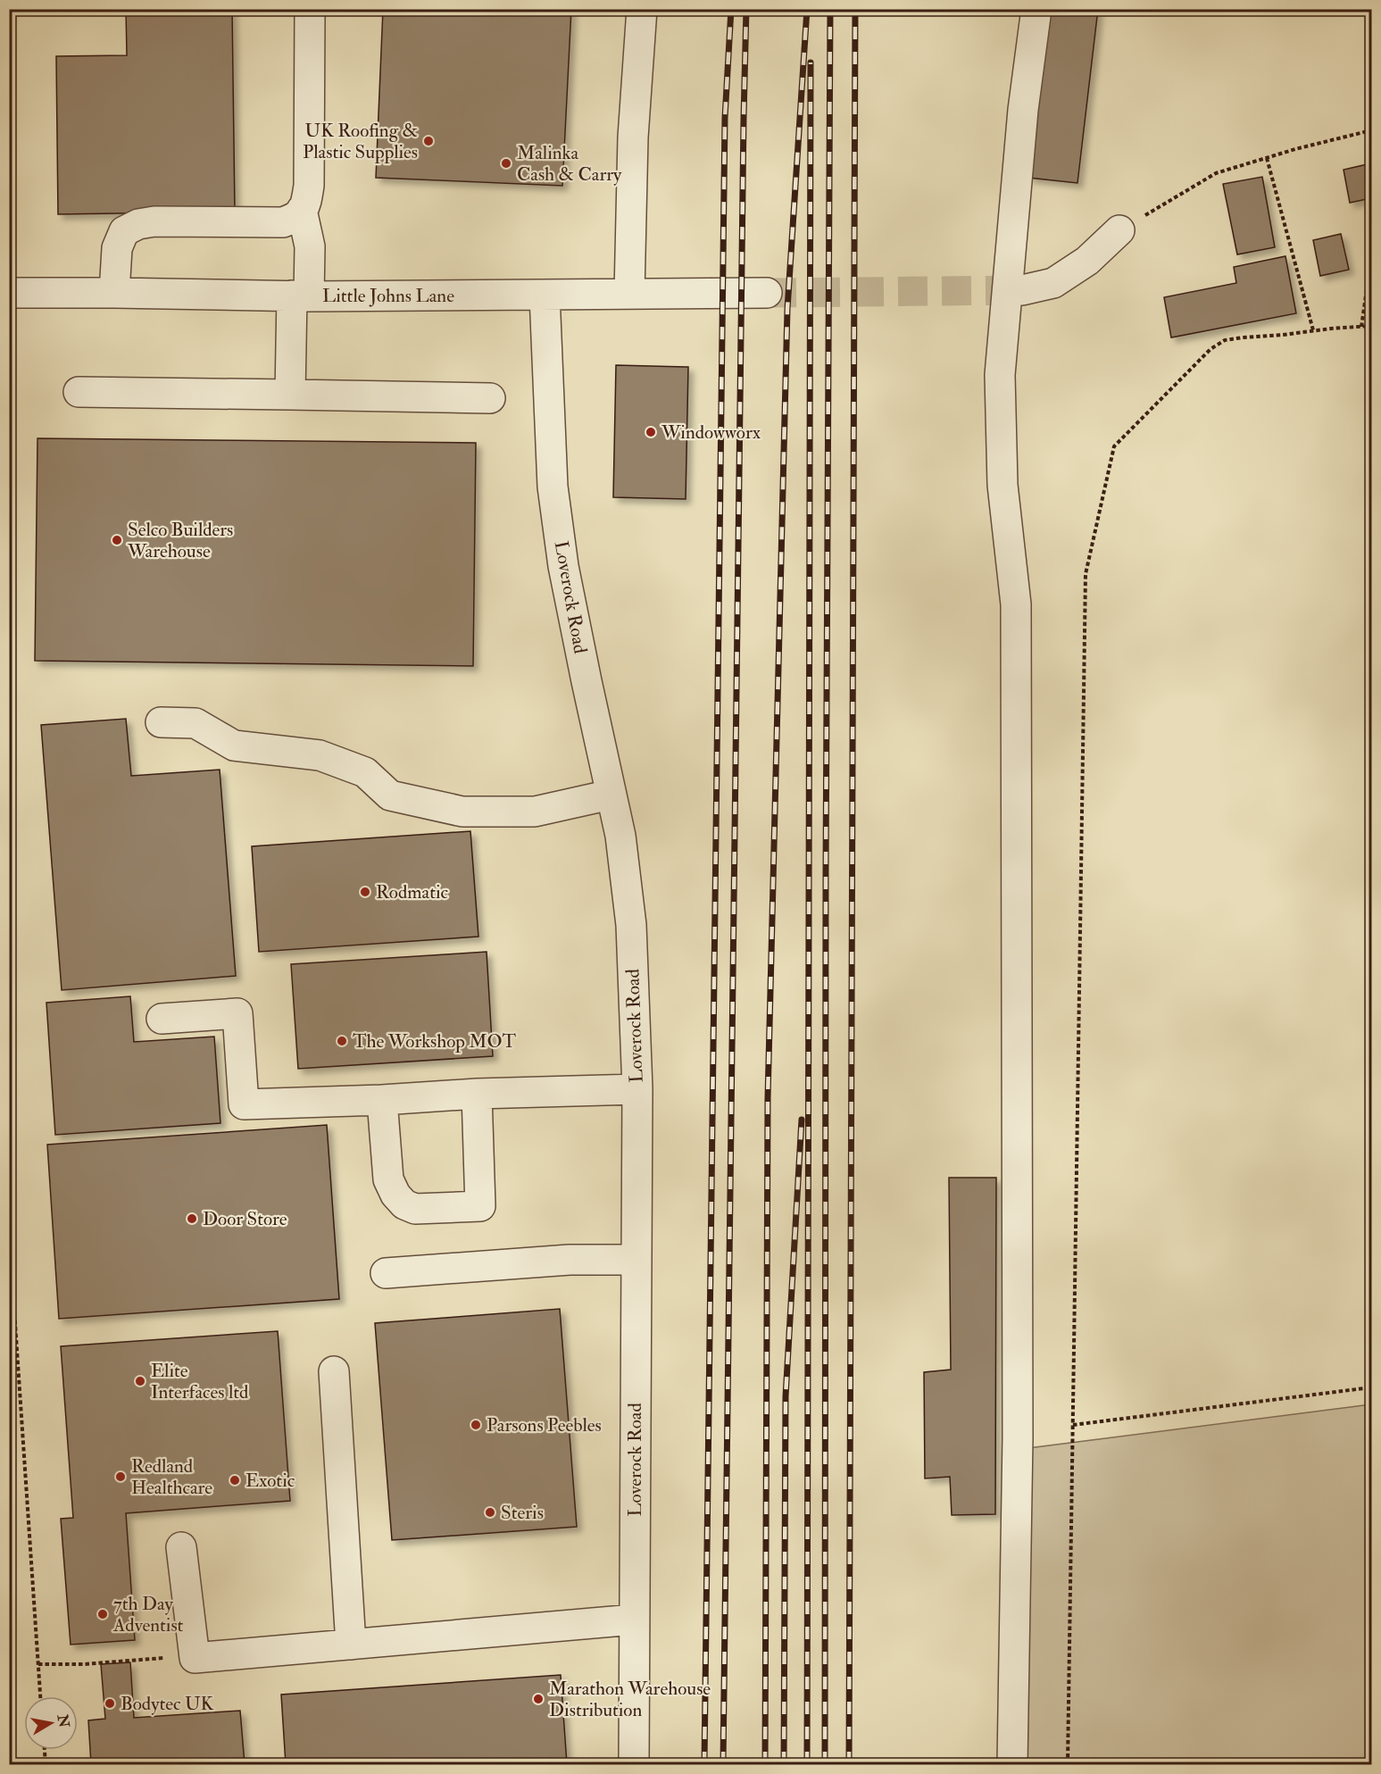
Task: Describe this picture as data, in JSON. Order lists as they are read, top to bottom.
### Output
{
  "streets": {
    "street": ["Little Johns Lane", "Loverock Road"]
  },
  "crossings": [
    ["Little Johns Lane", "Loverock Road"]
  ],
  "places": [
    "UK Roofing & Plastic Supplies",
    "Malinka Cash & Carry",
    "Windowworx",
    "Selco Builders Warehouse",
    "Rodmatic",
    "The Workshop MOT",
    "Door Store",
    "Elite Interfaces ltd",
    "Parsons Peebles",
    "Redland Healthcare",
    "Exotic",
    "Steris",
    "7th Day Adventist",
    "Marathon Warehouse Distribution",
    "Bodytec UK"
  ],
  "north": "right"
}
